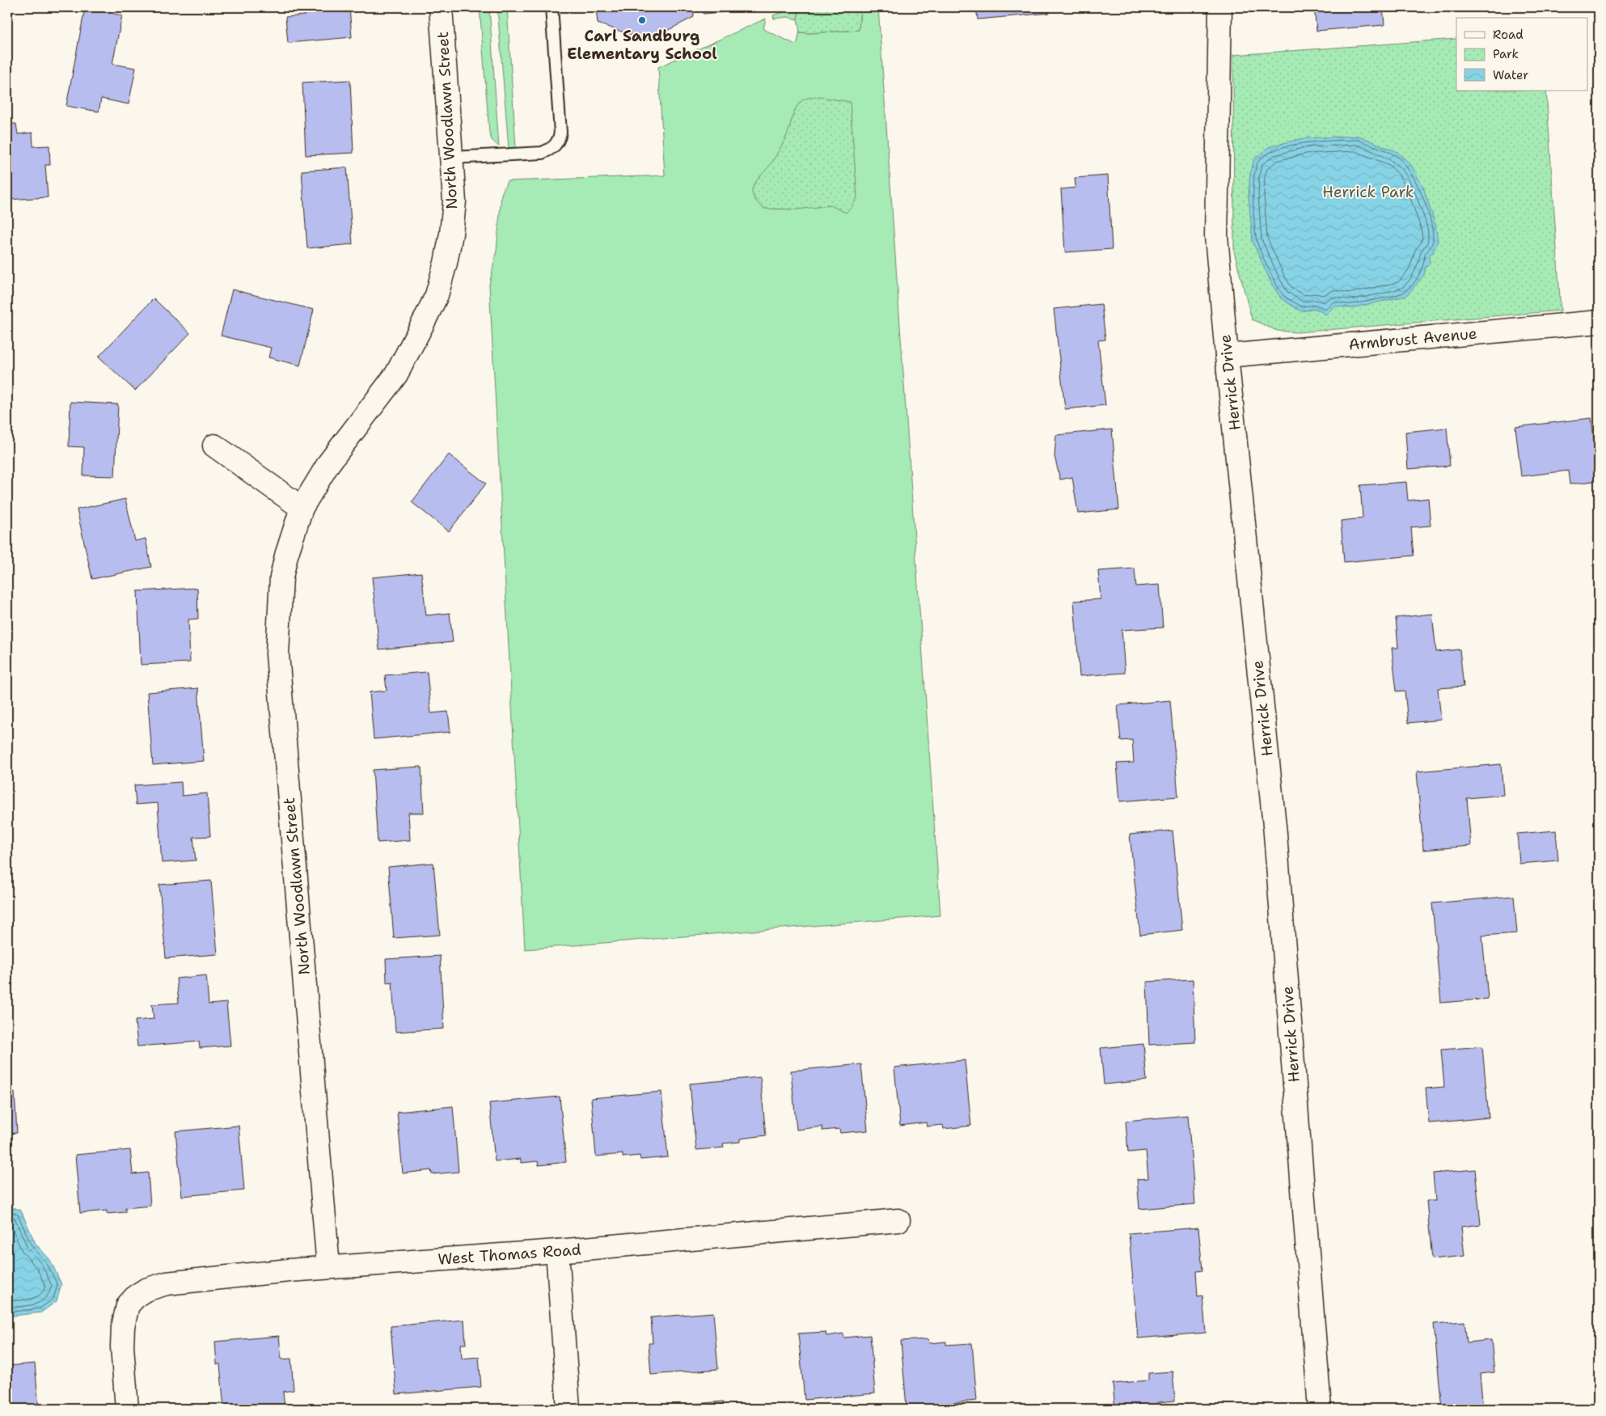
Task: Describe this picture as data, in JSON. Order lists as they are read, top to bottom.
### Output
{
  "streets": {
    "street": [
      "North Woodlawn Street",
      "Armbrust Avenue",
      "Herrick Drive",
      "West Thomas Road"
    ]
  },
  "crossings": [
    ["North Woodlawn Street", "West Thomas Road"],
    ["Armbrust Avenue", "Herrick Drive"]
  ],
  "parks": ["Herrick Park"],
  "places": ["Carl Sandburg Elementary School"],
  "legend": ["Road", "Park", "Water"]
}
